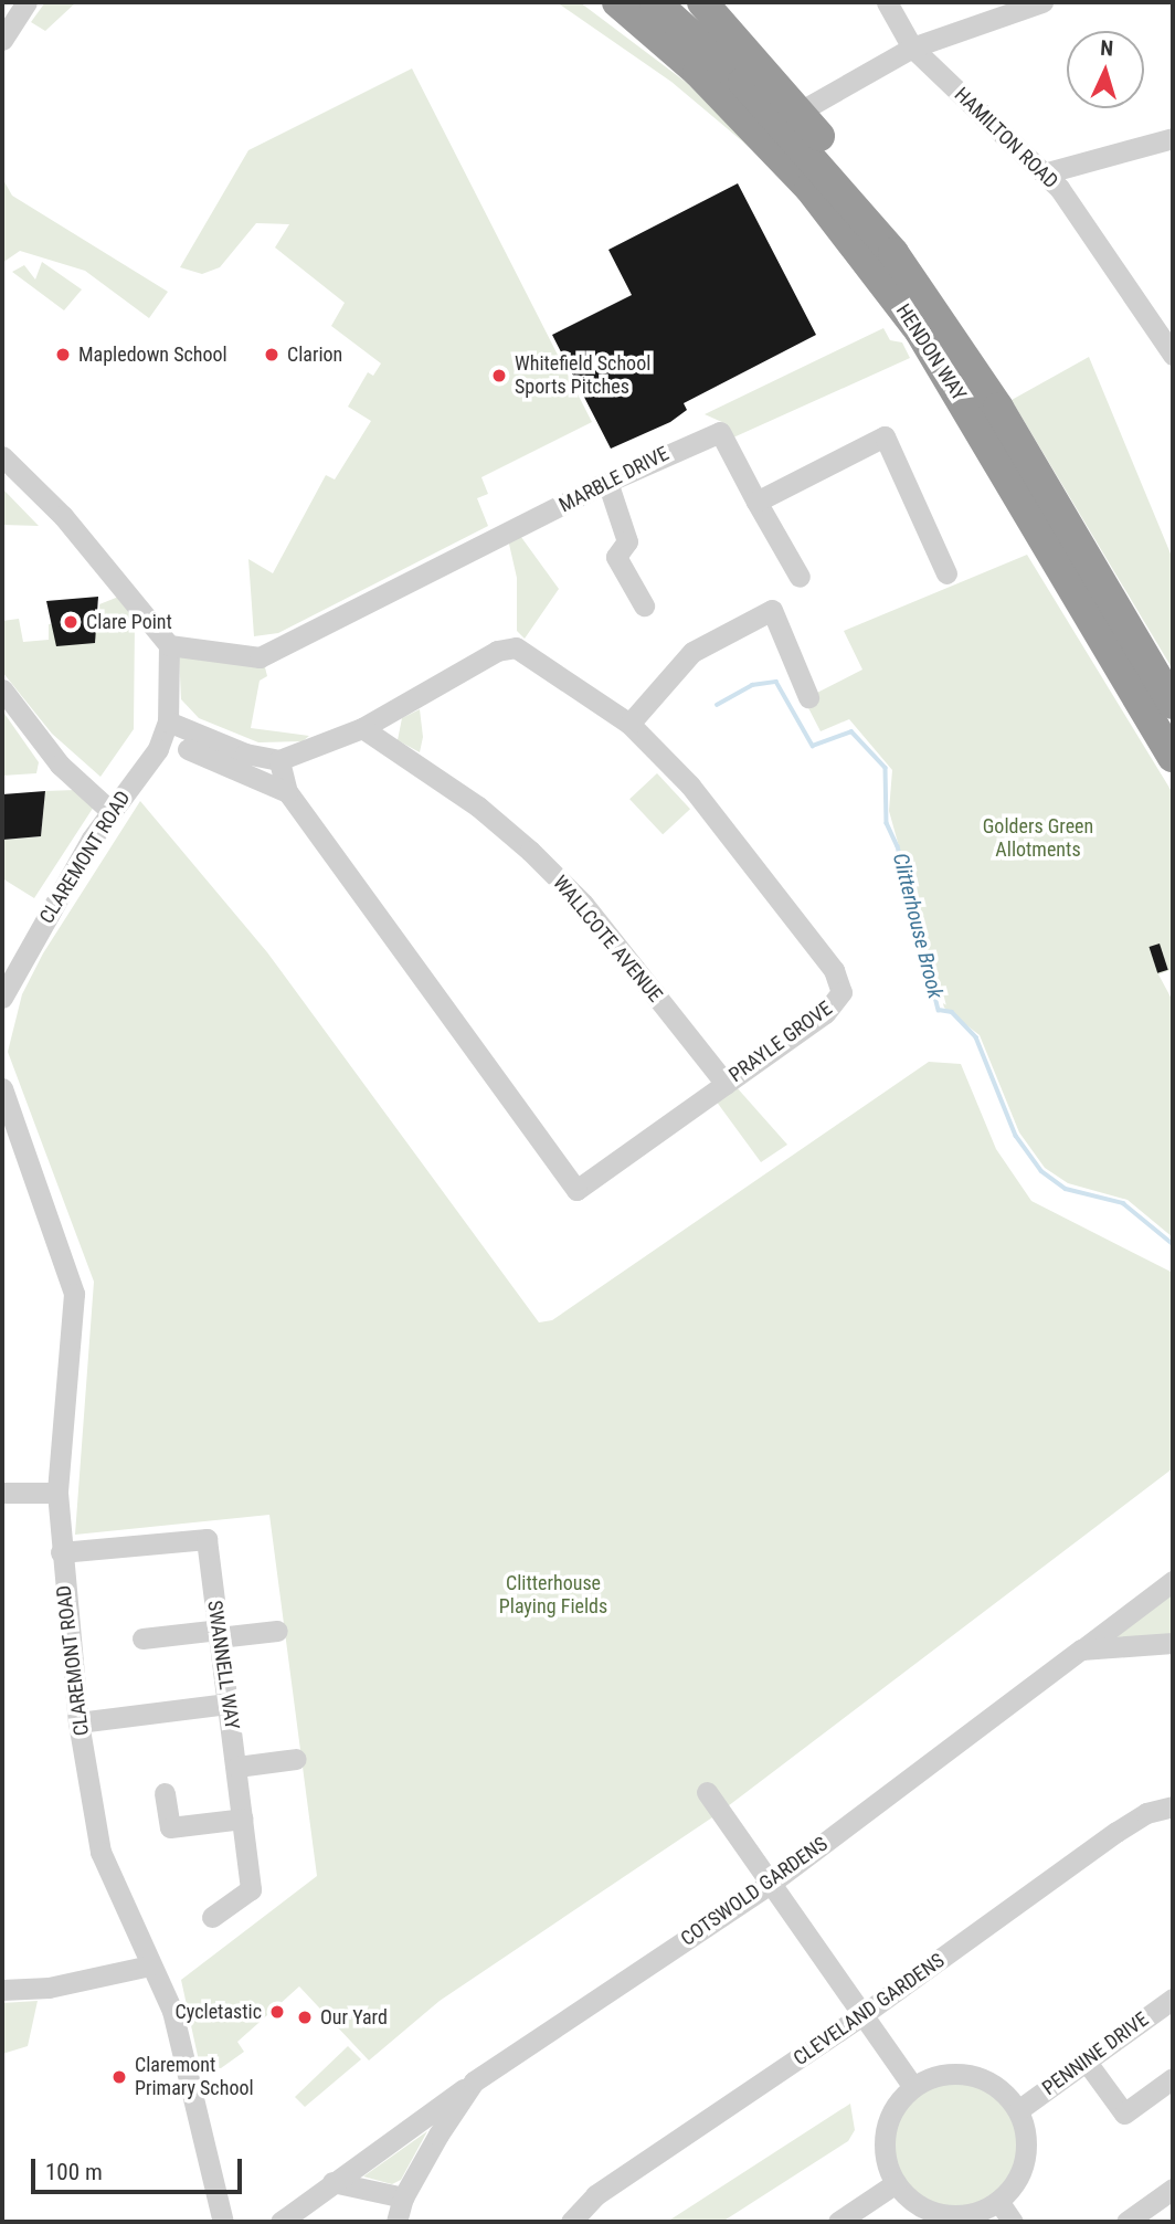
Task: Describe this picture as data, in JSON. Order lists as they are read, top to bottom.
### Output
{
  "streets": {
    "highway": ["HENDON WAY"],
    "street": [
      "HAMILTON ROAD",
      "MARBLE DRIVE",
      "CLAREMONT ROAD",
      "WALLCOTE AVENUE",
      "PRAYLE GROVE",
      "SWANNELL WAY",
      "COTSWOLD GARDENS",
      "CLEVELAND GARDENS",
      "PENNINE DRIVE"
    ]
  },
  "crossings": [
    ["MARBLE DRIVE", "CLAREMONT ROAD"],
    ["CLAREMONT ROAD", "SWANNELL WAY"],
    ["WALLCOTE AVENUE", "PRAYLE GROVE"]
  ],
  "water": ["Clitterhouse Brook"],
  "parks": ["Golders Green Allotments", "Clitterhouse Playing Fields"],
  "places": [
    "Mapledown School",
    "Clarion",
    "Whitefield School Sports Pitches",
    "Clare Point",
    "Cycletastic",
    "Our Yard",
    "Claremont Primary School"
  ],
  "scale_bar": "100 m",
  "north": "top"
}
